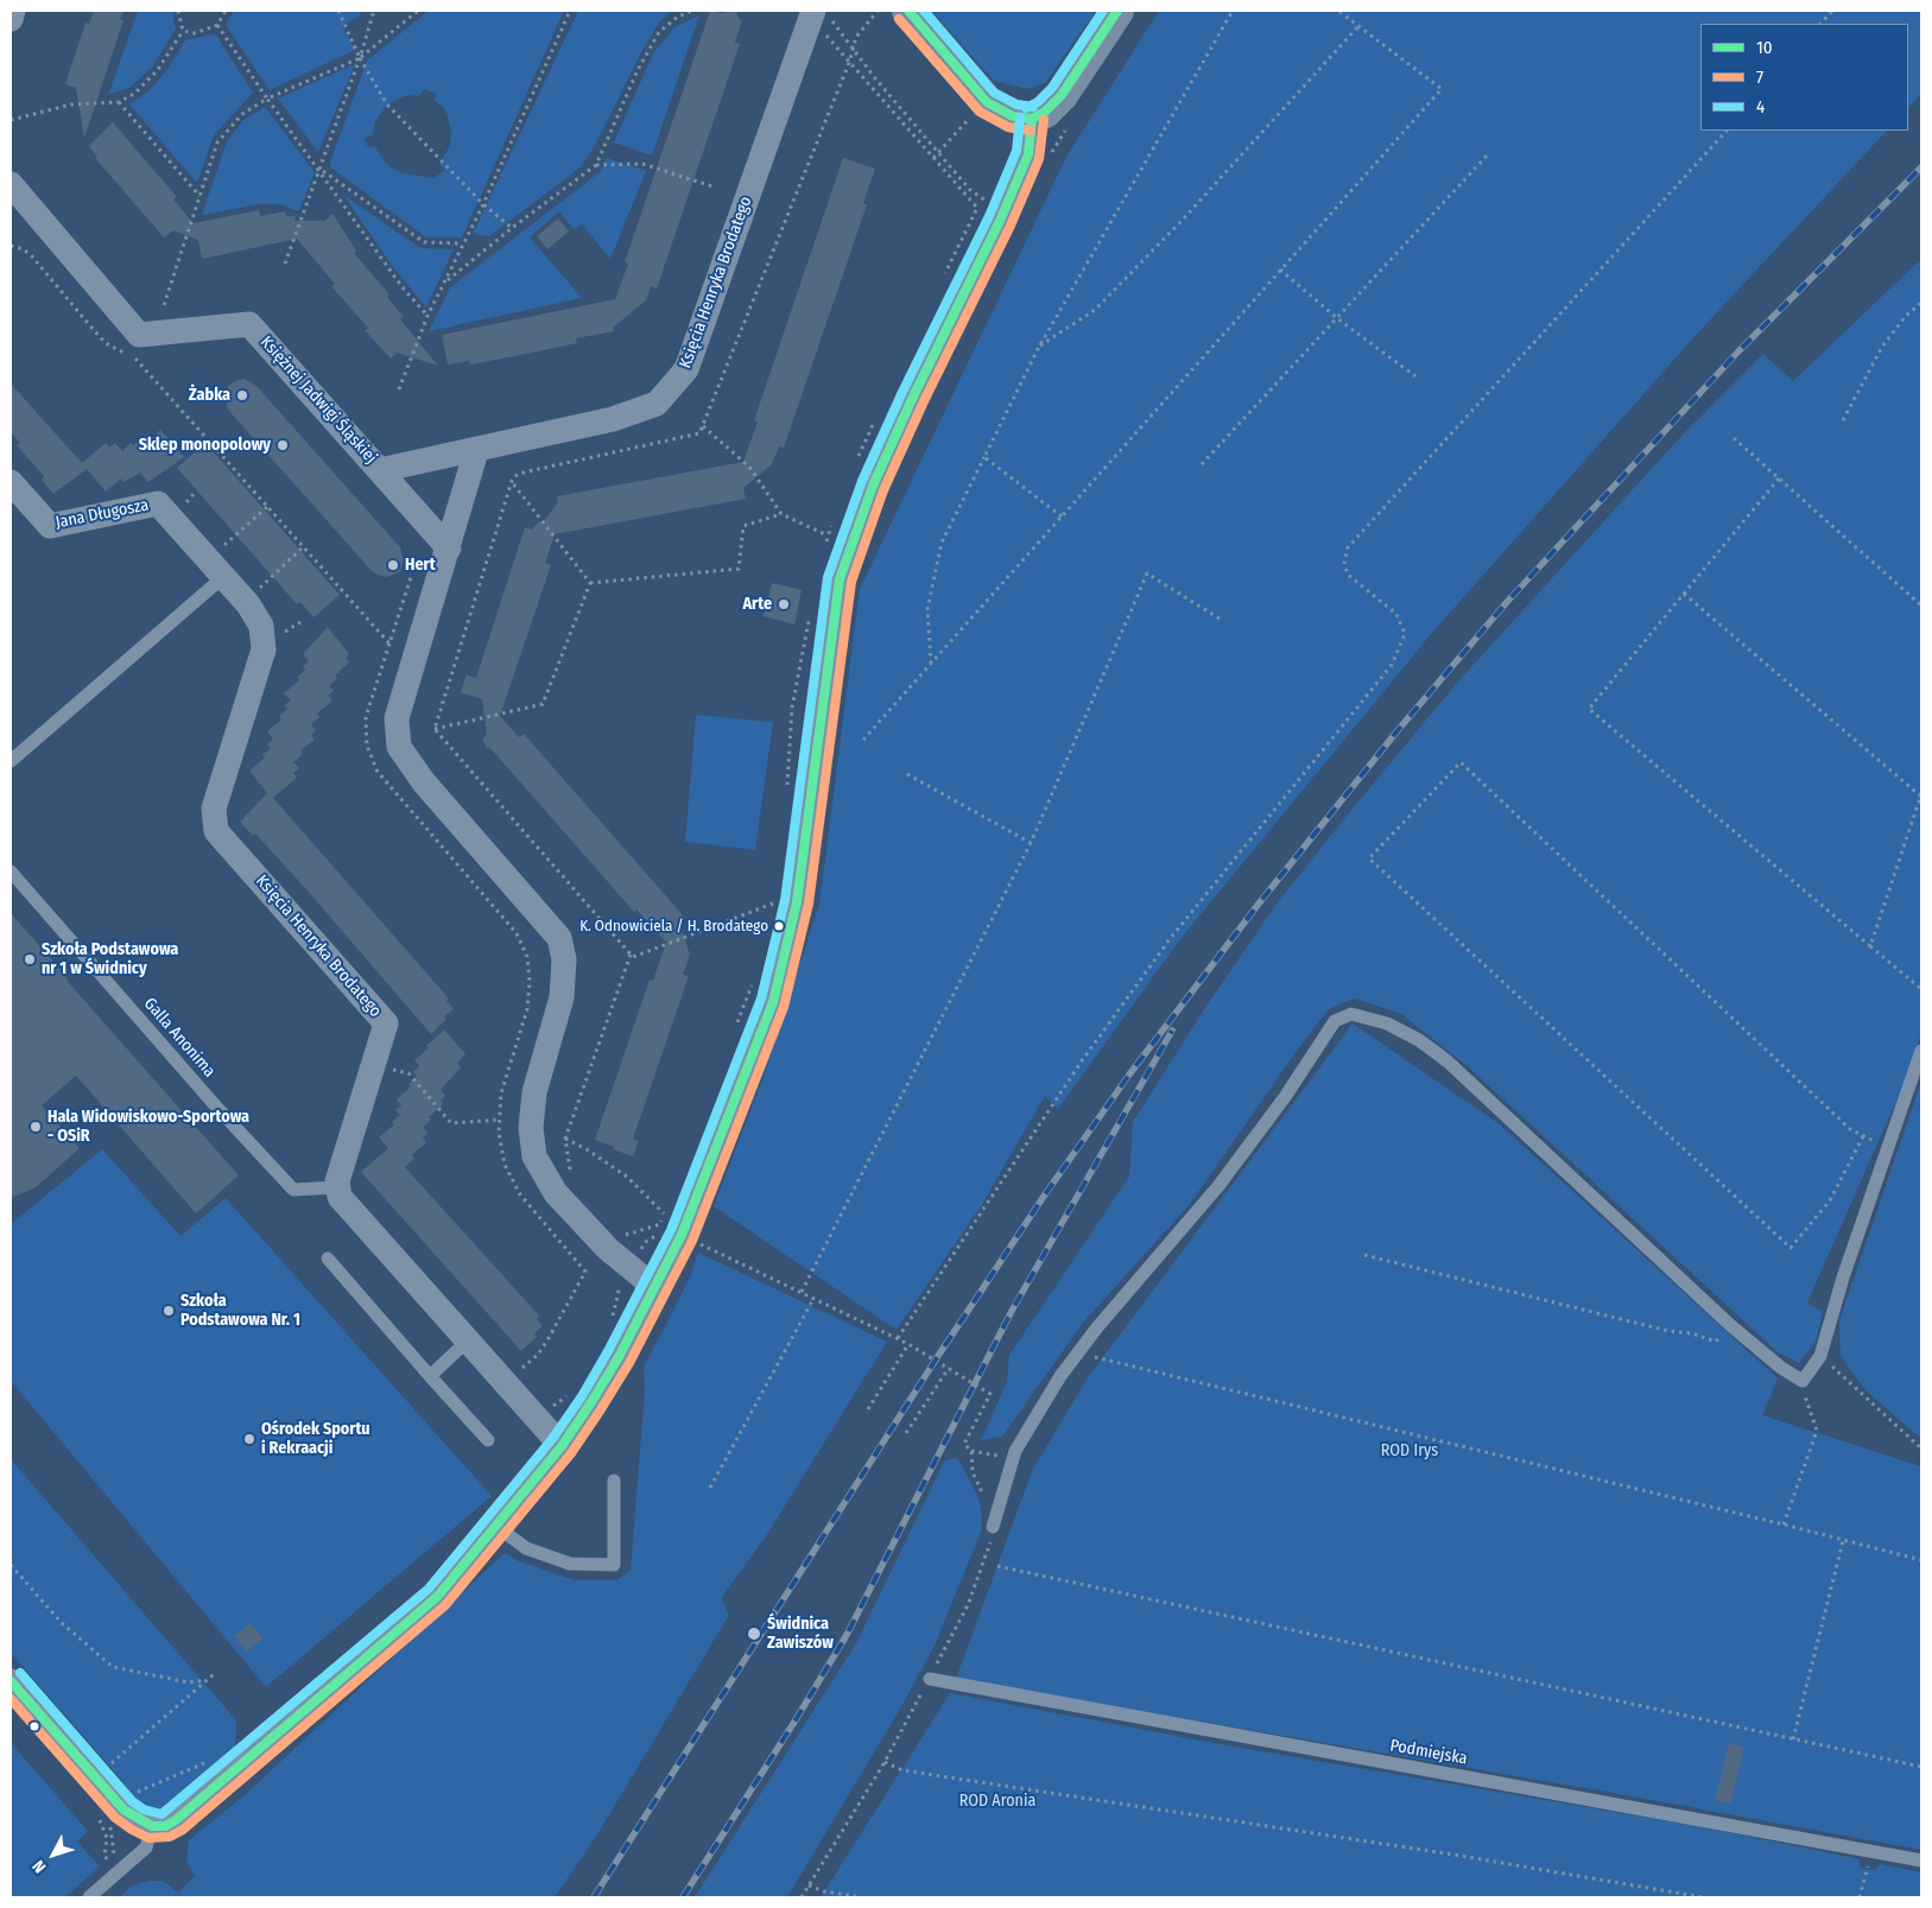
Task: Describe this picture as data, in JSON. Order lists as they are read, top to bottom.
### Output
{
  "streets": {
    "street": ["Księcia Henryka Brodatego", "Księżnej Jadwigi Śląskiej", "Jana Długosza"],
    "lane": ["Galla Anonima", "Podmiejska"]
  },
  "crossings": [
    ["Księcia Henryka Brodatego", "Księżnej Jadwigi Śląskiej"],
    ["Księcia Henryka Brodatego", "Jana Długosza"],
    ["Księcia Henryka Brodatego", "Galla Anonima"]
  ],
  "parks": ["ROD Irys", "ROD Aronia"],
  "places": [
    "Żabka",
    "Sklep monopolowy",
    "Hert",
    "Arte",
    "K. Odnowiciela / H. Brodatego",
    "Szkoła Podstawowa nr 1 w Świdnicy",
    "Hala Widowiskowo-Sportowa - OSiR",
    "Szkoła Podstawowa Nr. 1",
    "Ośrodek Sportu i Rekraacji",
    "Świdnica Zawiszów"
  ],
  "lines": ["transit line 10", "transit line 4", "transit line 7"],
  "legend": ["10", "7", "4"],
  "north": "bottom left"
}
